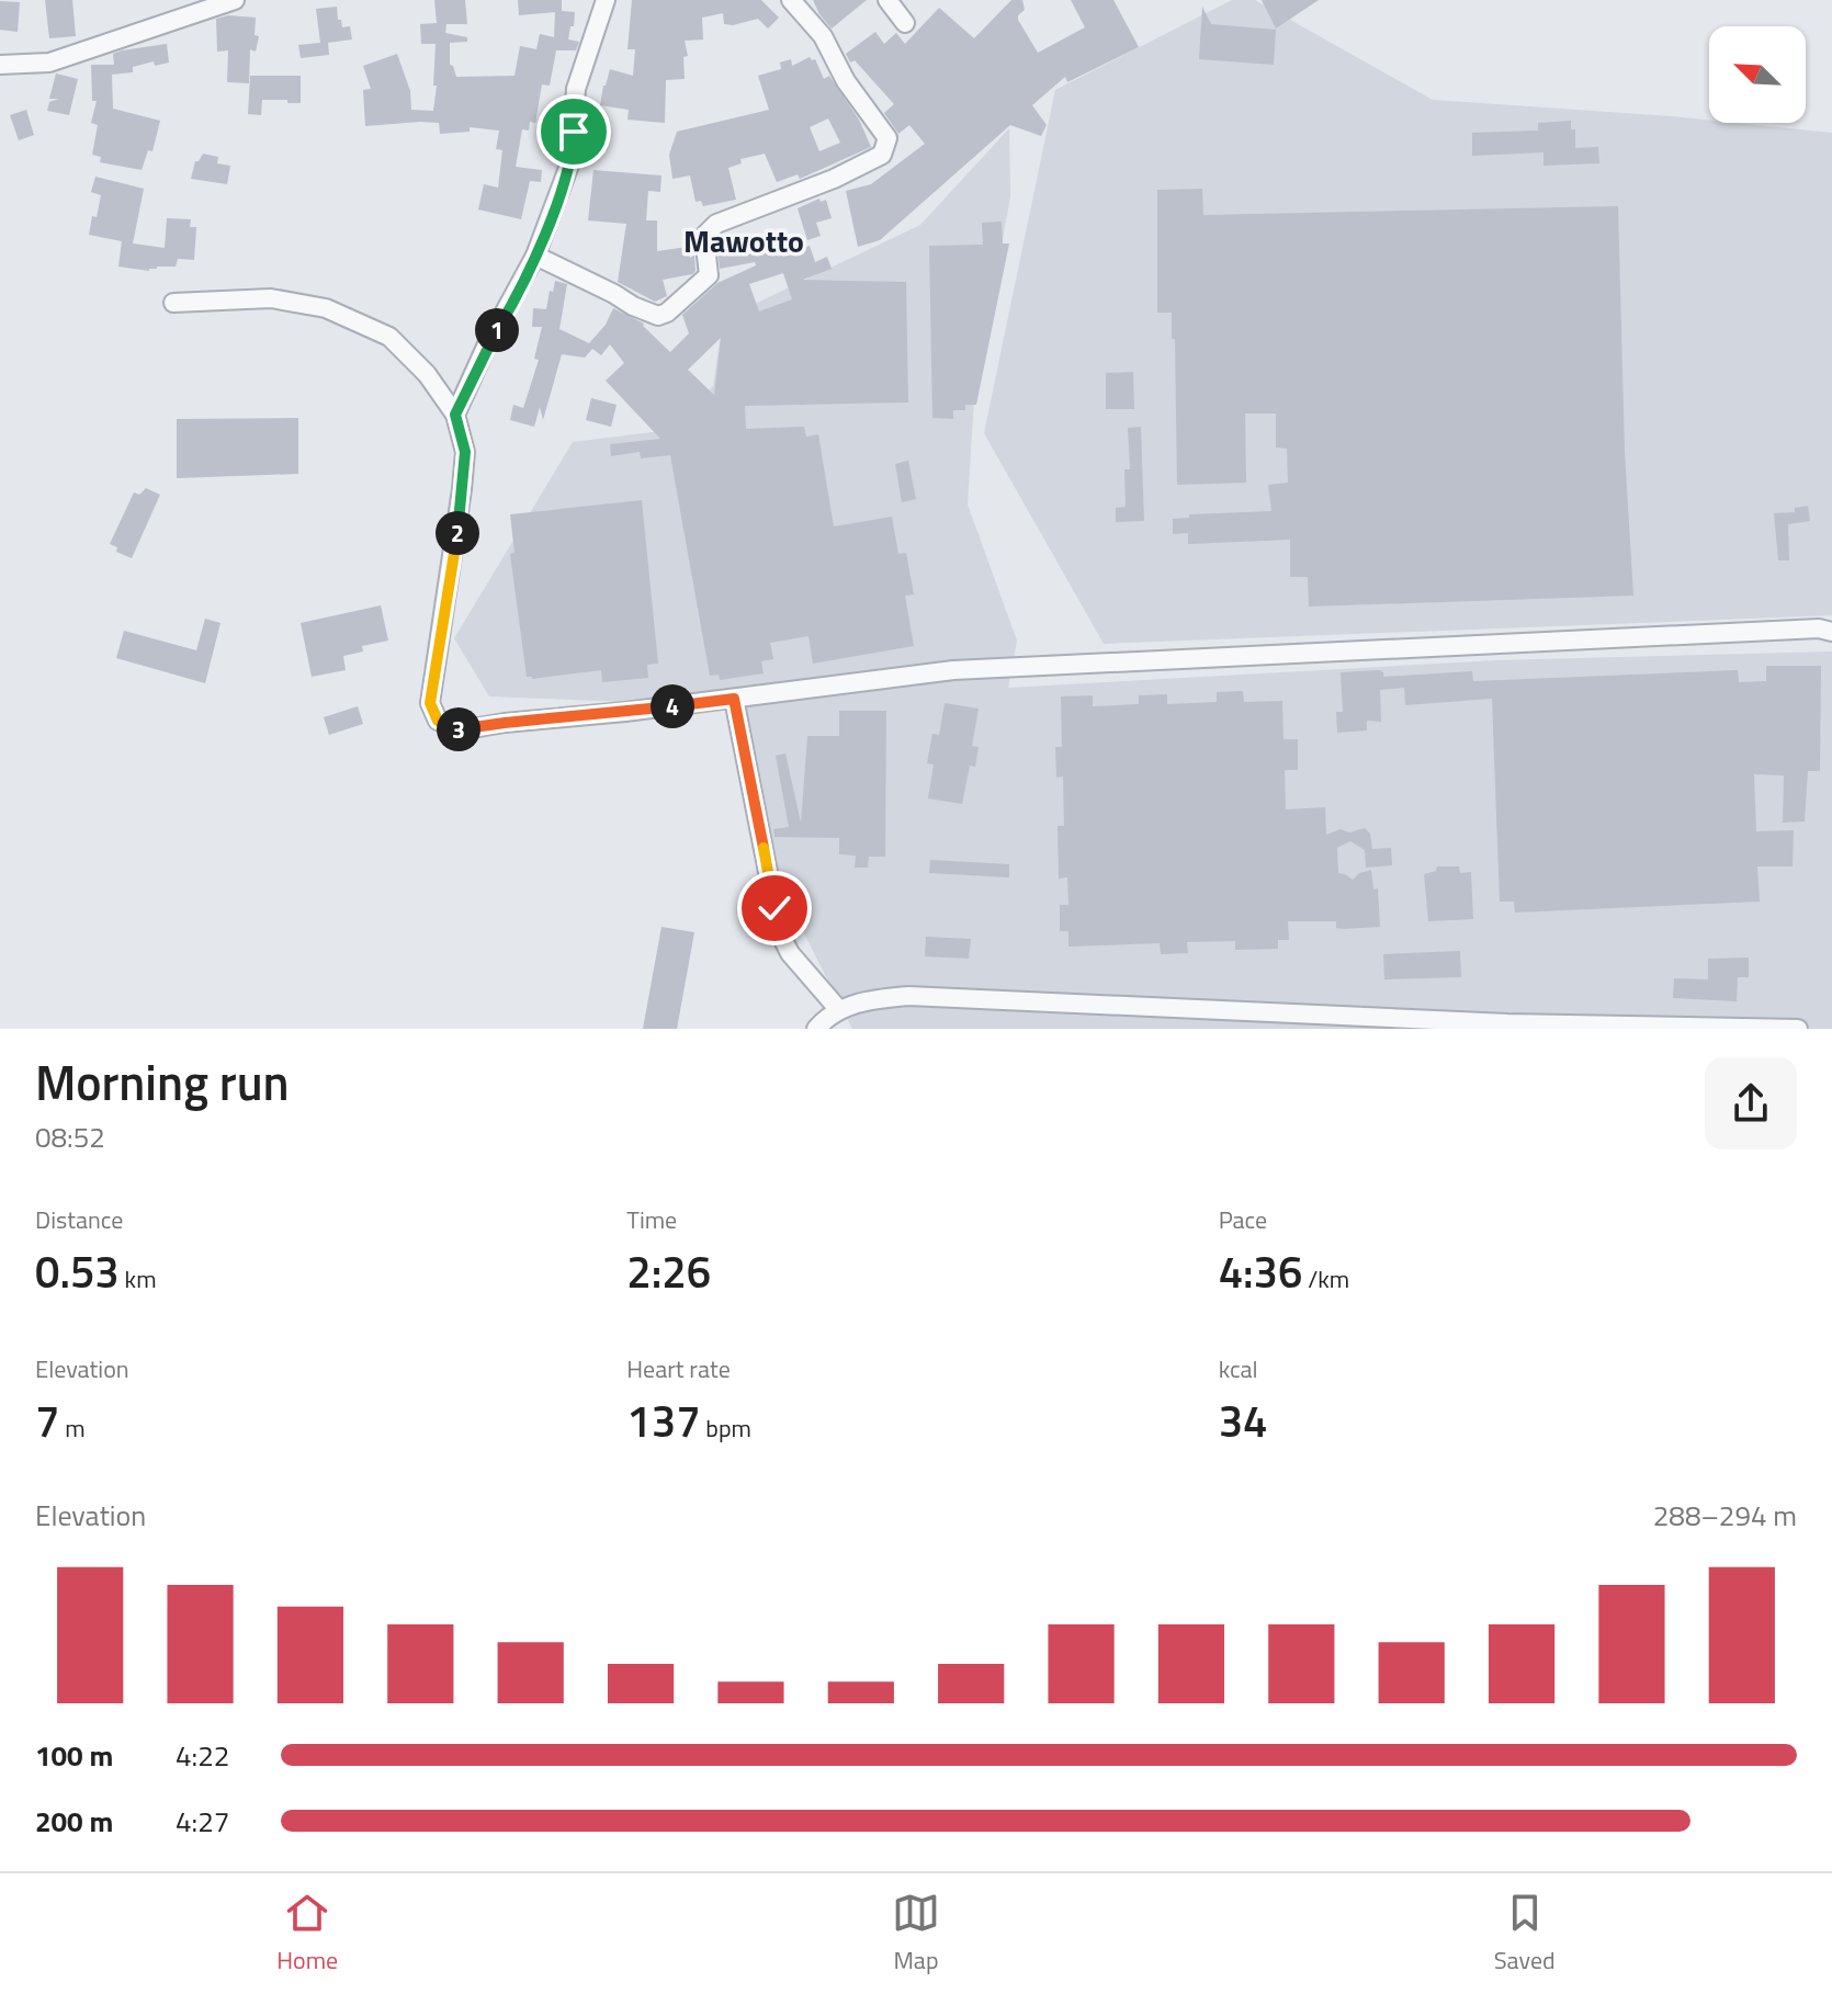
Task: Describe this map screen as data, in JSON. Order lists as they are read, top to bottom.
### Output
{
  "districts": ["Mawotto"],
  "north": "top left",
  "page": {
    "pins": [
      "1",
      "2",
      "4",
      "3"
    ],
    "heading": ["Morning run", "08:52"],
    "stats": [
      ["Distance", "0.53 km"],
      ["Time", "2:26"],
      ["Pace", "4:36 /km"],
      ["Elevation", "7 m"],
      ["Heart rate", "137 bpm"],
      ["kcal", "34"]
    ],
    "chart": ["Elevation", "288–294 m"],
    "list": [
      {
        "name": "100 m",
        "note": "4:22"
      },
      {
        "name": "200 m",
        "note": "4:27"
      }
    ],
    "tabs": ["Home", "Map", "Saved"]
  }
}
